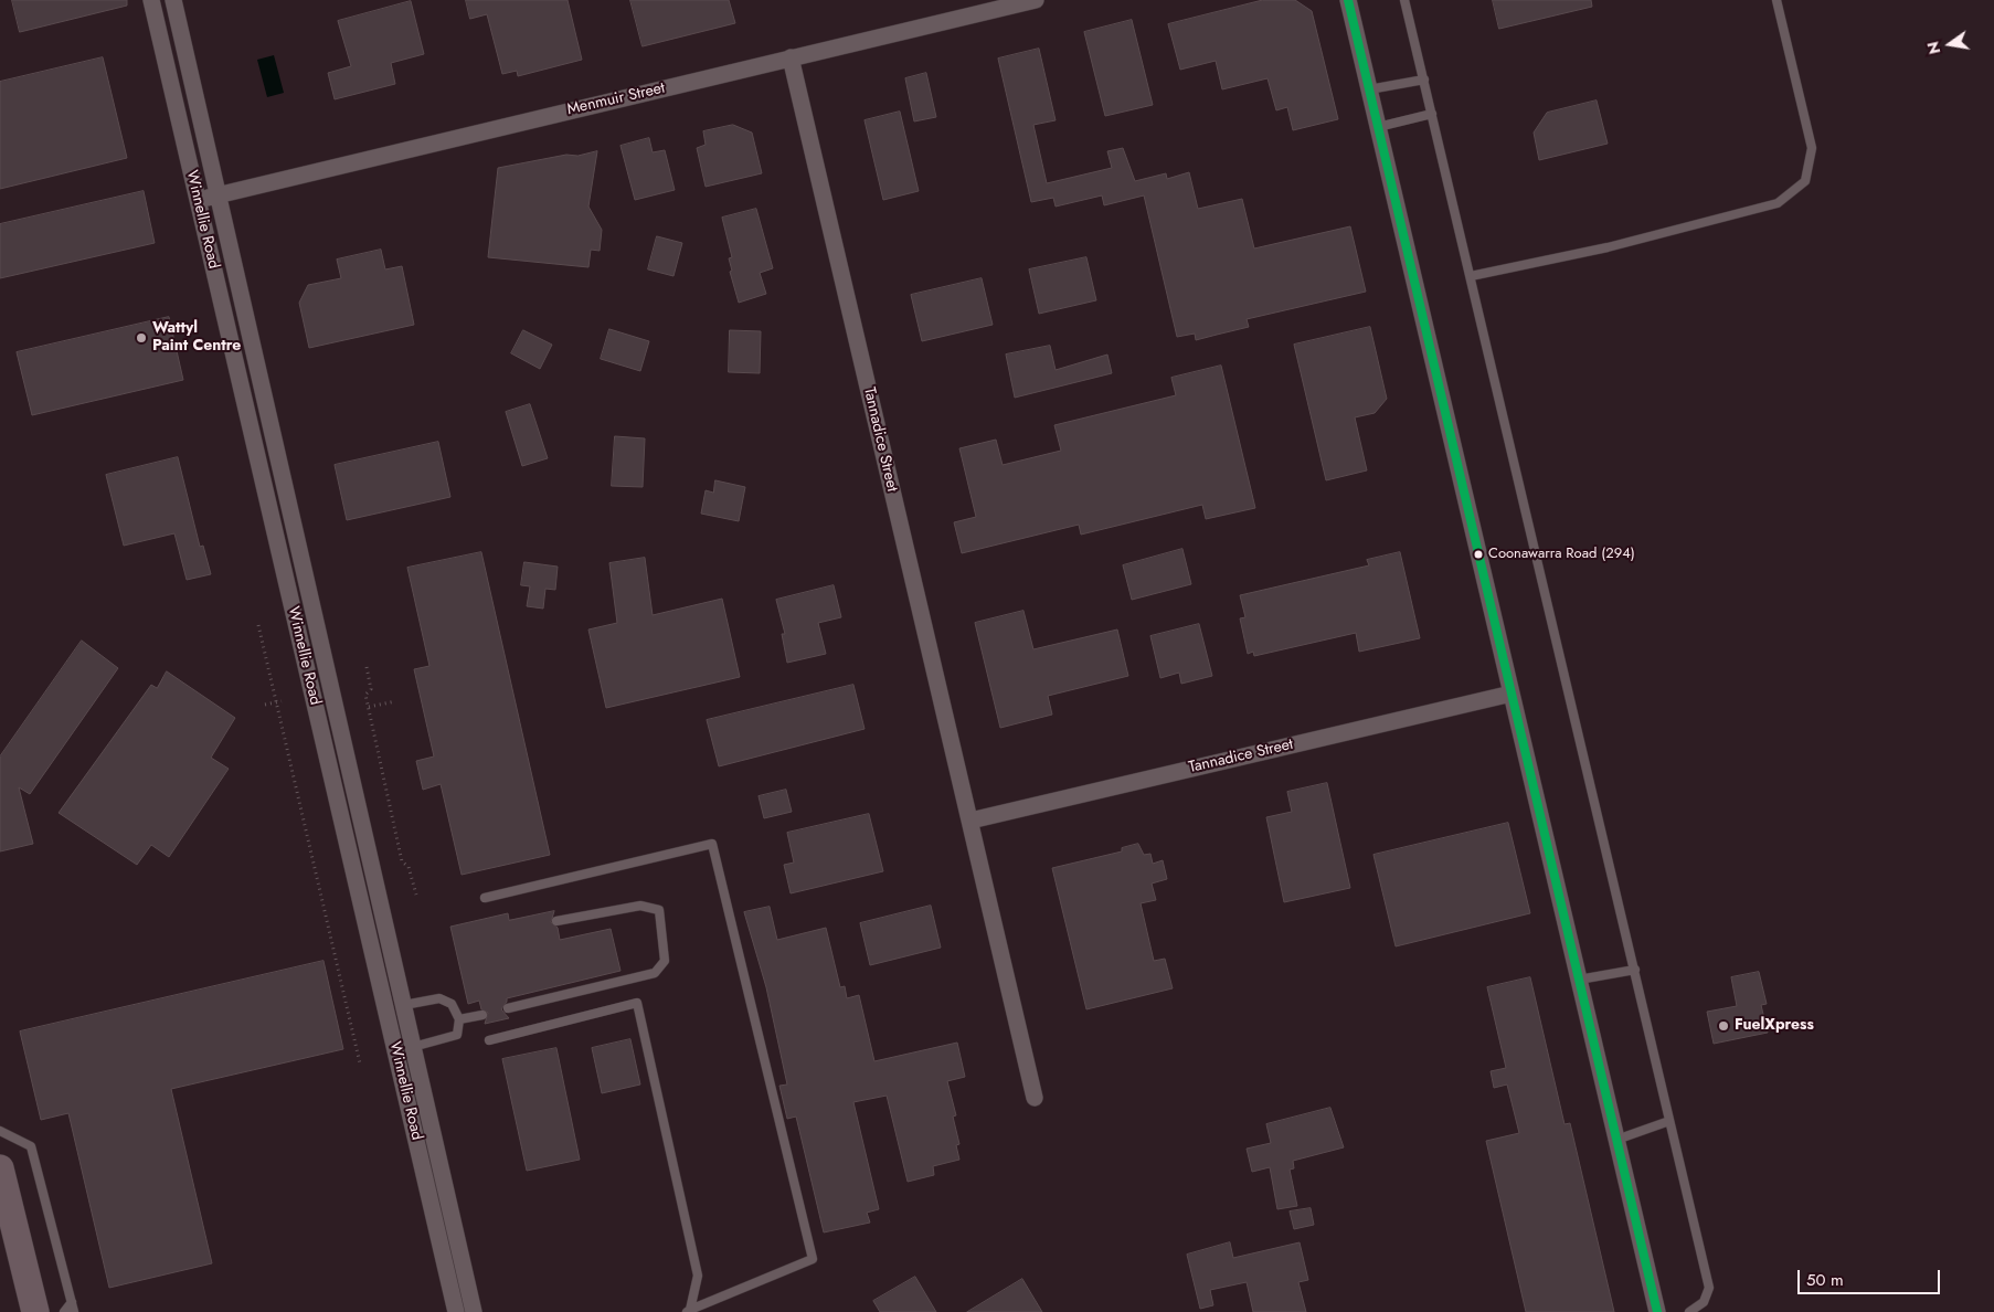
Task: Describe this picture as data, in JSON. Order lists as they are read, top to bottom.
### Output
{
  "streets": {
    "street": ["Menmuir Street", "Winnellie Road", "Tannadice Street"]
  },
  "crossings": [
    ["Menmuir Street", "Winnellie Road"],
    ["Menmuir Street", "Tannadice Street"]
  ],
  "places": ["Wattyl Paint Centre", "Coonawarra Road (294)", "FuelXpress"],
  "scale_bar": "50 m",
  "north": "left"
}
